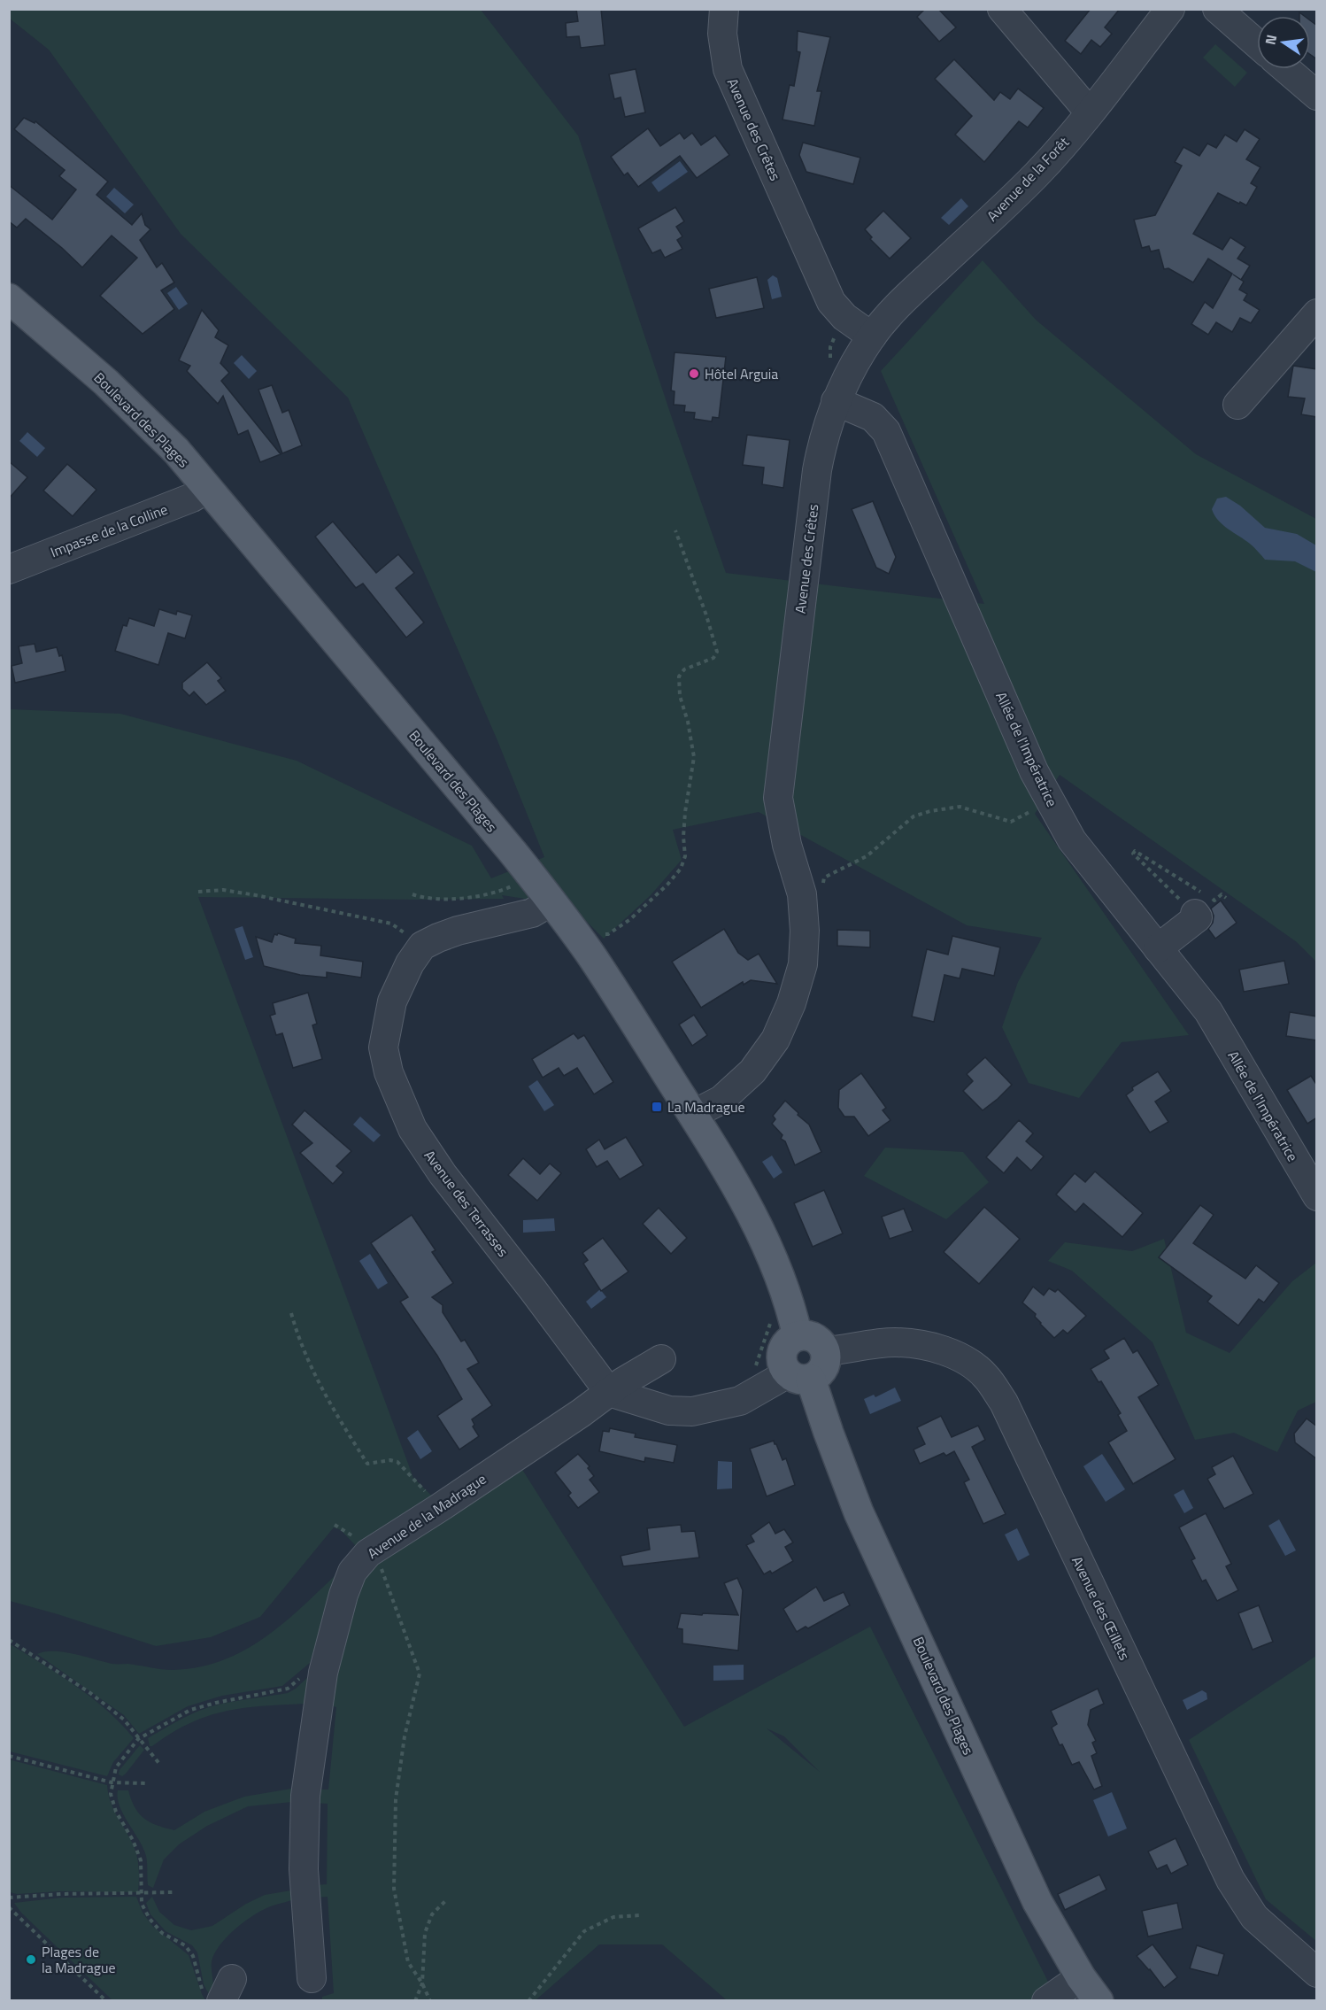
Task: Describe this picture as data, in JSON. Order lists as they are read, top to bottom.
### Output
{
  "streets": {
    "main road": ["Boulevard des Plages"],
    "street": [
      "Avenue des Crêtes",
      "Avenue de la Forêt",
      "Impasse de la Colline",
      "Allée de l'Impératrice",
      "Avenue des Terrasses",
      "Avenue de la Madrague",
      "Avenue des Œillets"
    ]
  },
  "crossings": [
    ["Avenue des Crêtes", "Avenue de la Forêt"],
    ["Avenue des Crêtes", "Boulevard des Plages"],
    ["Avenue des Crêtes", "Allée de l'Impératrice"],
    ["Boulevard des Plages", "Impasse de la Colline"],
    ["Boulevard des Plages", "Avenue des Œillets"],
    ["Avenue des Terrasses", "Avenue de la Madrague"]
  ],
  "places": {
    "other": ["Hôtel Arguia", "Plages de la Madrague"],
    "transit": ["La Madrague"]
  },
  "north": "left"
}
